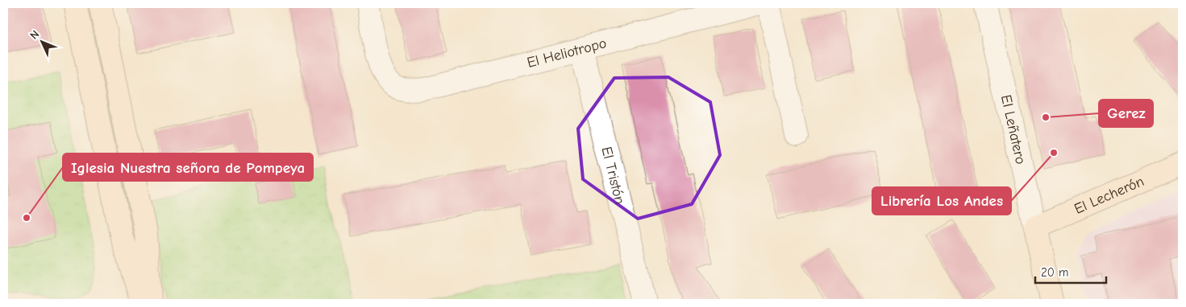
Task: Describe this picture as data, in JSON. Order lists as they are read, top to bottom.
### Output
{
  "streets": {
    "main road": ["El Leñatero", "El Lecherón"],
    "street": ["El Heliotropo", "El Tristón"]
  },
  "crossings": [
    ["El Heliotropo", "El Tristón"],
    ["El Leñatero", "El Lecherón"]
  ],
  "places": ["Gerez", "Librería Los Andes", "Iglesia Nuestra señora de Pompeya"],
  "scale_bar": "20 m",
  "north": "top left"
}
